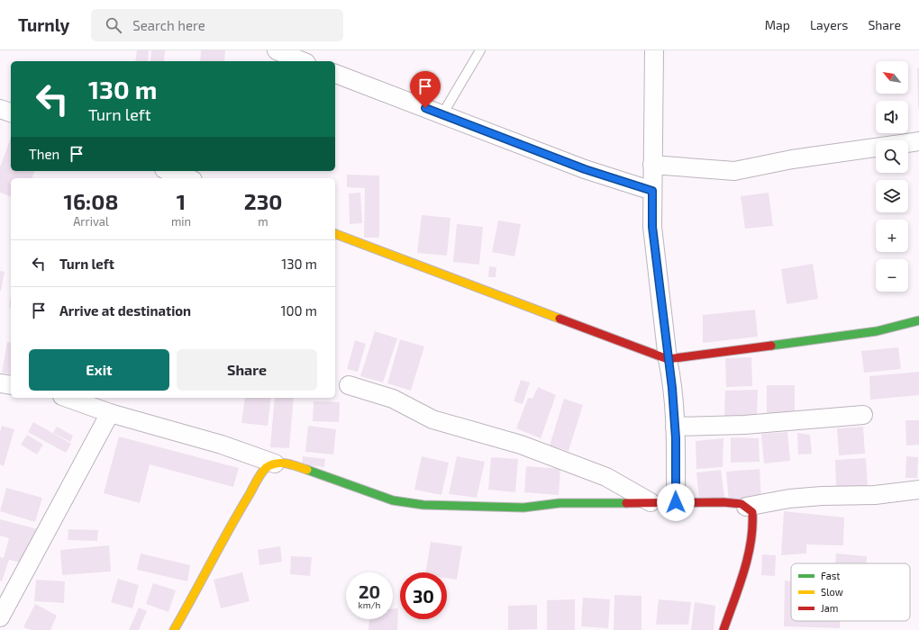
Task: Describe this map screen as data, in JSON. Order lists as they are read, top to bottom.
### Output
{
  "legend": ["Fast", "Slow", "Jam"],
  "north": "top left",
  "page": {
    "header": "Turnly",
    "search": "Search here",
    "nav": ["Map", "Layers", "Share"],
    "map_buttons": ["+", "−"],
    "turn": ["130 m", "Turn left"],
    "then": "Then",
    "eta": [
      "16:08",
      "Arrival",
      "1",
      "min",
      "230",
      "m"
    ],
    "list": [
      {
        "name": "Turn left",
        "value": "130 m"
      },
      {
        "name": "Arrive at destination",
        "value": "100 m"
      }
    ],
    "buttons": ["Exit", "Share"],
    "speed": "20 km/h",
    "limit": "30"
  }
}
